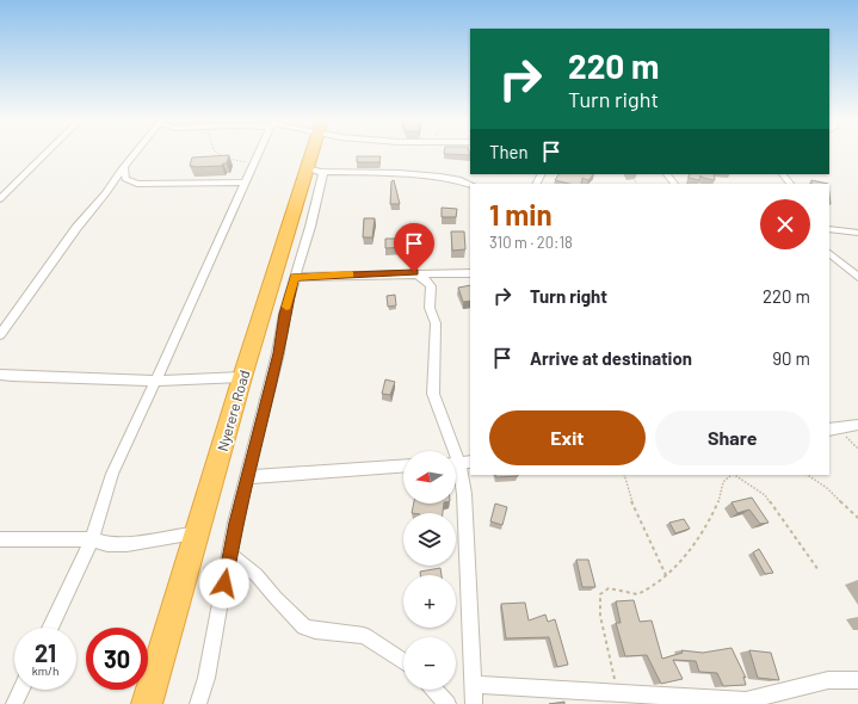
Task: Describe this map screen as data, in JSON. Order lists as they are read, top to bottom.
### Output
{
  "streets": {
    "highway": ["Nyerere Road"]
  },
  "north": "left",
  "page": {
    "turn": ["220 m", "Turn right"],
    "then": "Then",
    "heading": ["1 min", "310 m · 20:18"],
    "list": [
      {
        "name": "Turn right",
        "value": "220 m"
      },
      {
        "name": "Arrive at destination",
        "value": "90 m"
      }
    ],
    "buttons": ["Exit", "Share"],
    "map_buttons": ["+", "−"],
    "speed": "21 km/h",
    "limit": "30"
  }
}
